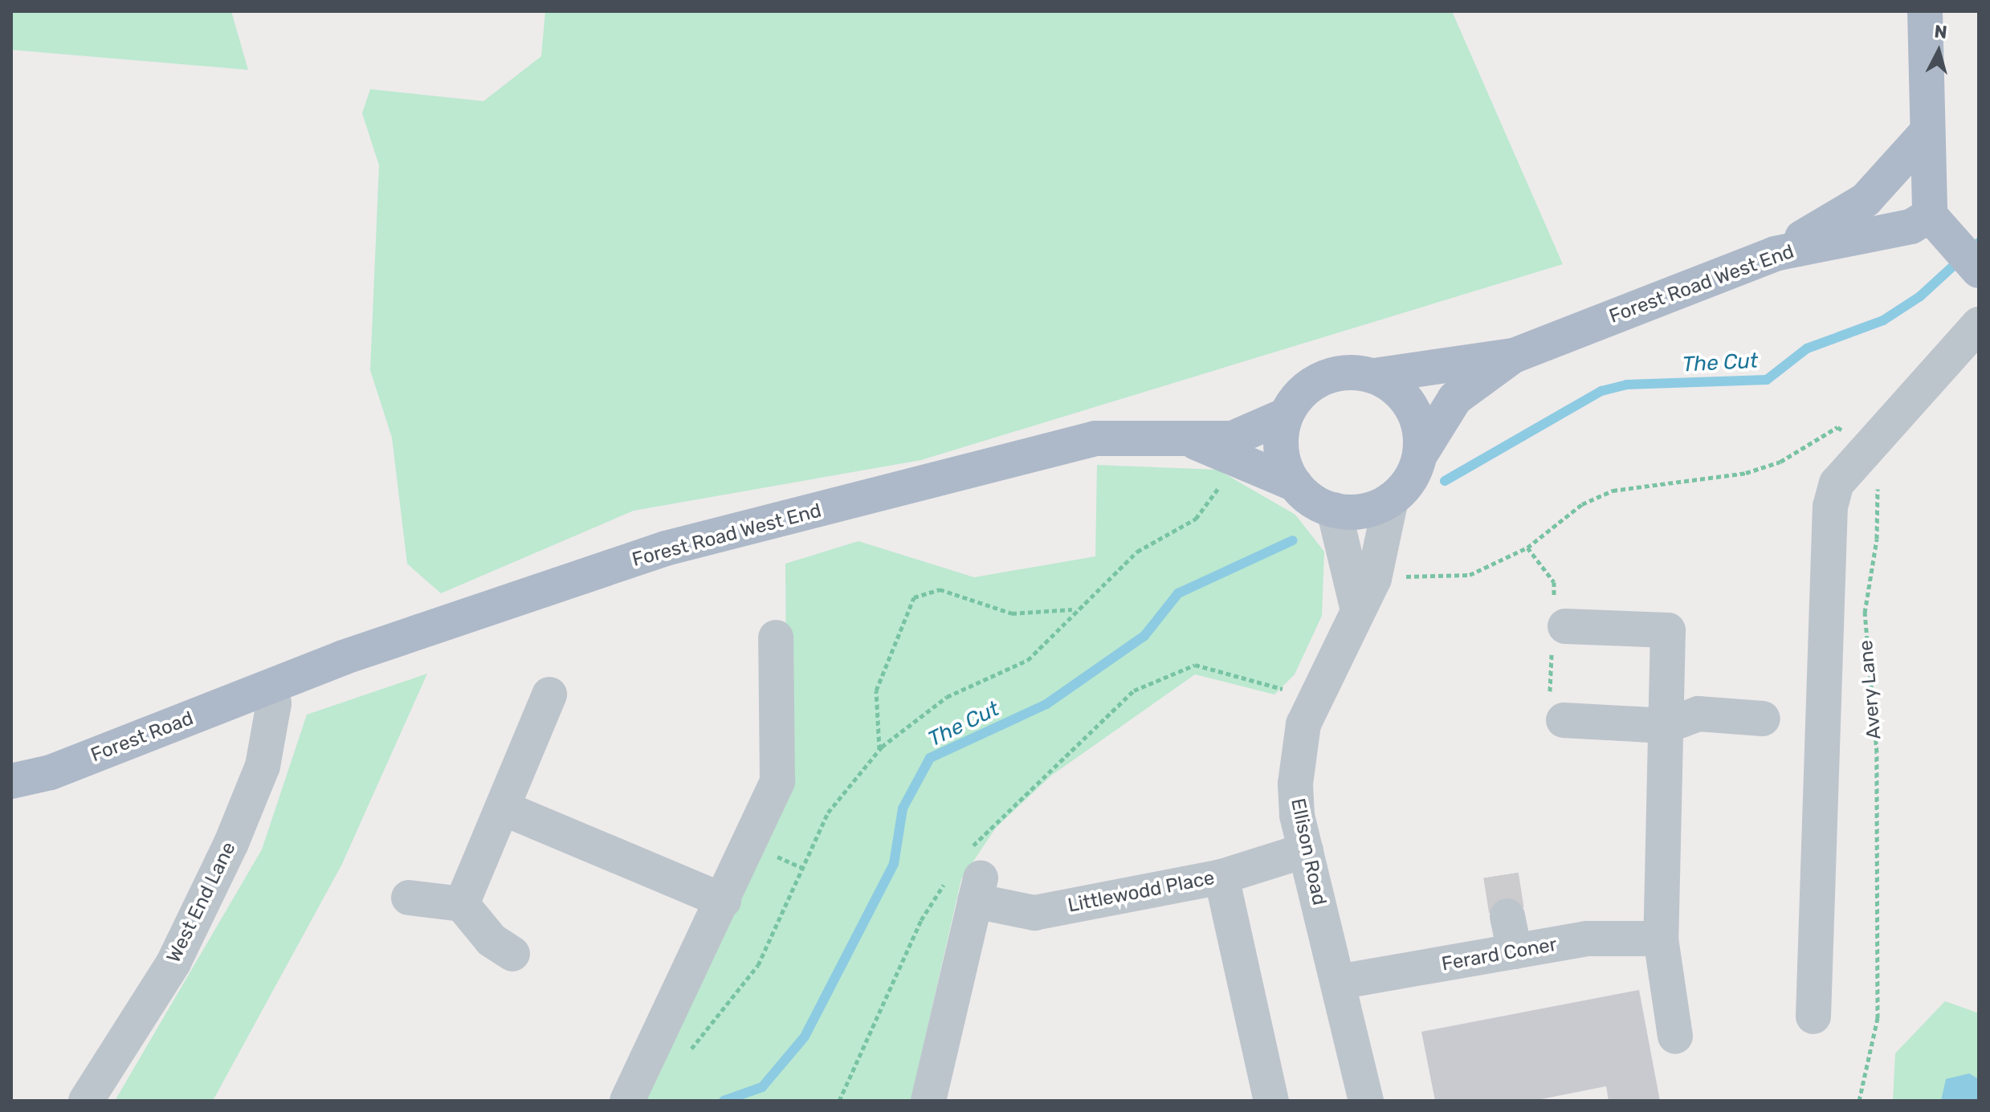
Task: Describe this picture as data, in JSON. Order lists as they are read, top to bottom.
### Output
{
  "streets": {
    "main road": ["Forest Road West End", "Forest Road"],
    "street": [
      "Ellison Road",
      "Littlewodd Place",
      "West End Lane",
      "Ferard Coner"
    ],
    "path": ["Avery Lane"]
  },
  "crossings": [
    ["Forest Road West End", "Forest Road"],
    ["Forest Road West End", "Ellison Road"],
    ["Forest Road West End", "West End Lane"],
    ["Forest Road", "West End Lane"],
    ["Ellison Road", "Littlewodd Place"],
    ["Ellison Road", "Ferard Coner"]
  ],
  "water": ["The Cut"],
  "north": "top"
}
